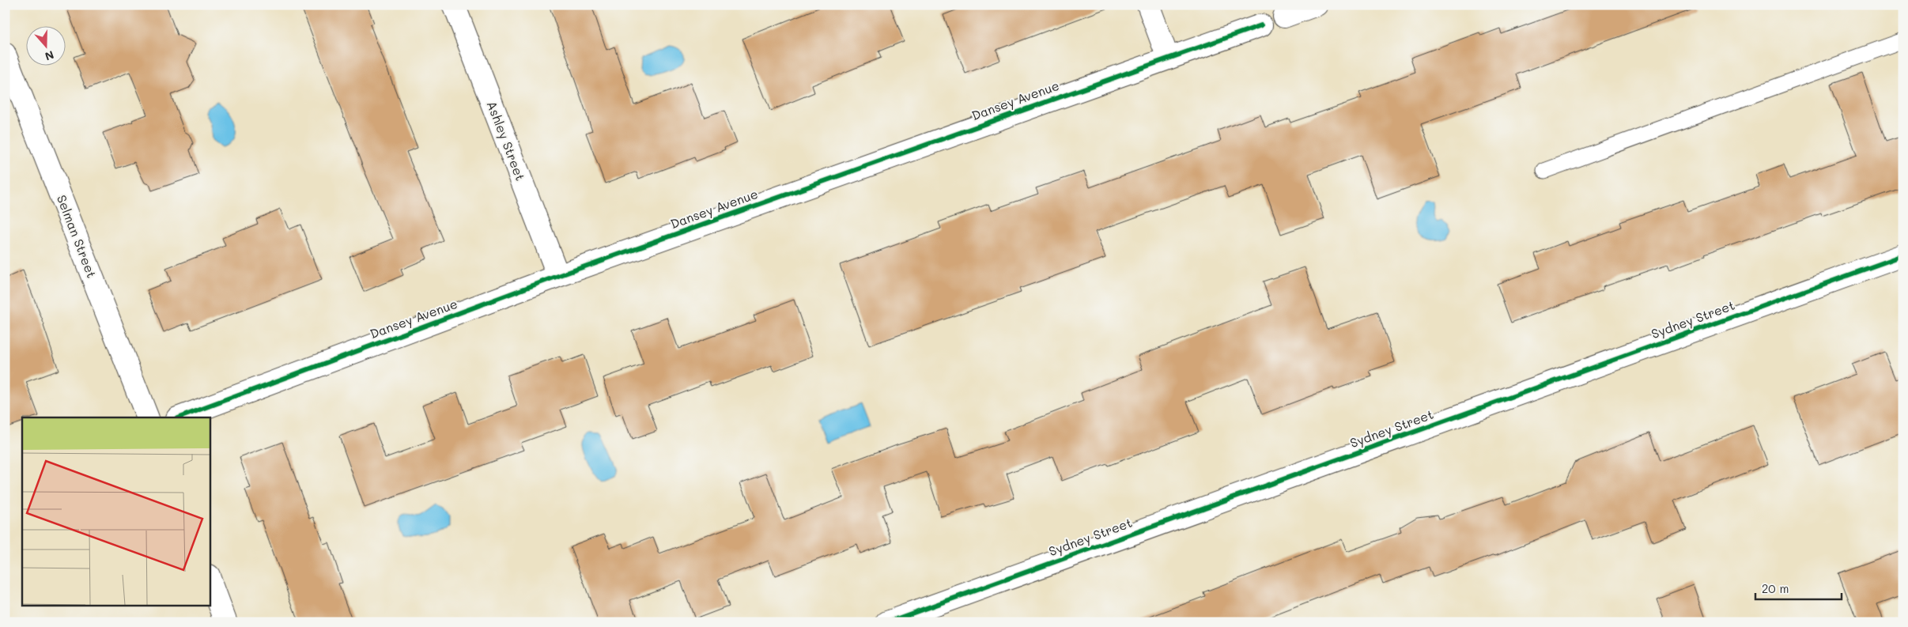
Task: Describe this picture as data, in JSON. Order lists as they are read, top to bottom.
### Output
{
  "streets": {
    "street": [
      "Dansey Avenue",
      "Ashley Street",
      "Selman Street",
      "Sydney Street"
    ]
  },
  "crossings": [
    ["Dansey Avenue", "Ashley Street"]
  ],
  "scale_bar": "20 m",
  "north": "bottom"
}
